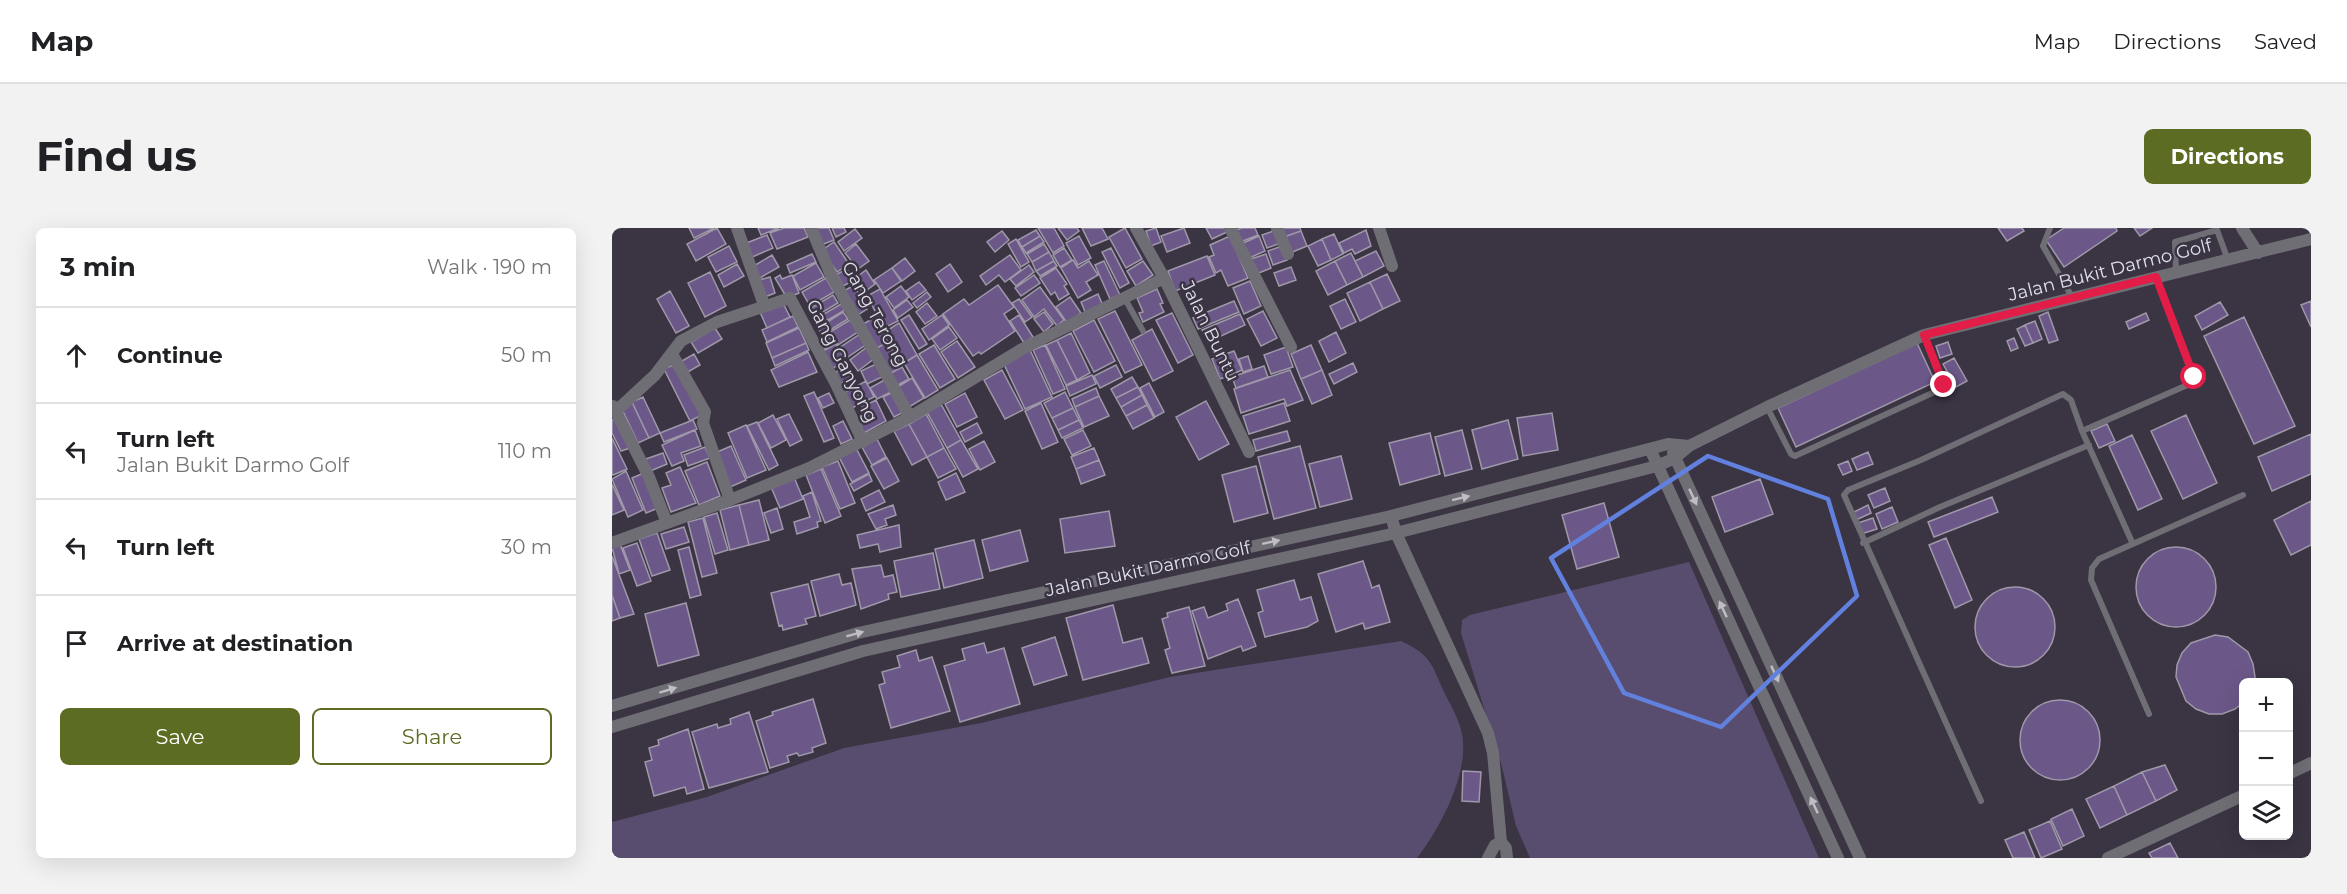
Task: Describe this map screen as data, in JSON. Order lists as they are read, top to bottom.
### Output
{
  "streets": {
    "street": [
      "Jalan Bukit Darmo Golf",
      "Gang Terong",
      "Jalan Buntu",
      "Gang Ganyong"
    ]
  },
  "page": {
    "header": "Map",
    "nav": ["Map", "Directions", "Saved"],
    "buttons": [
      "Directions",
      ["Save", "Share"]
    ],
    "title": "Find us",
    "heading": ["3 min", "Walk · 190 m"],
    "list": [
      ["Continue", "50 m"],
      ["Turn left", "Jalan Bukit Darmo Golf", "110 m"],
      ["Turn left", "30 m"],
      "Arrive at destination"
    ],
    "map_buttons": ["+", "−"]
  }
}
